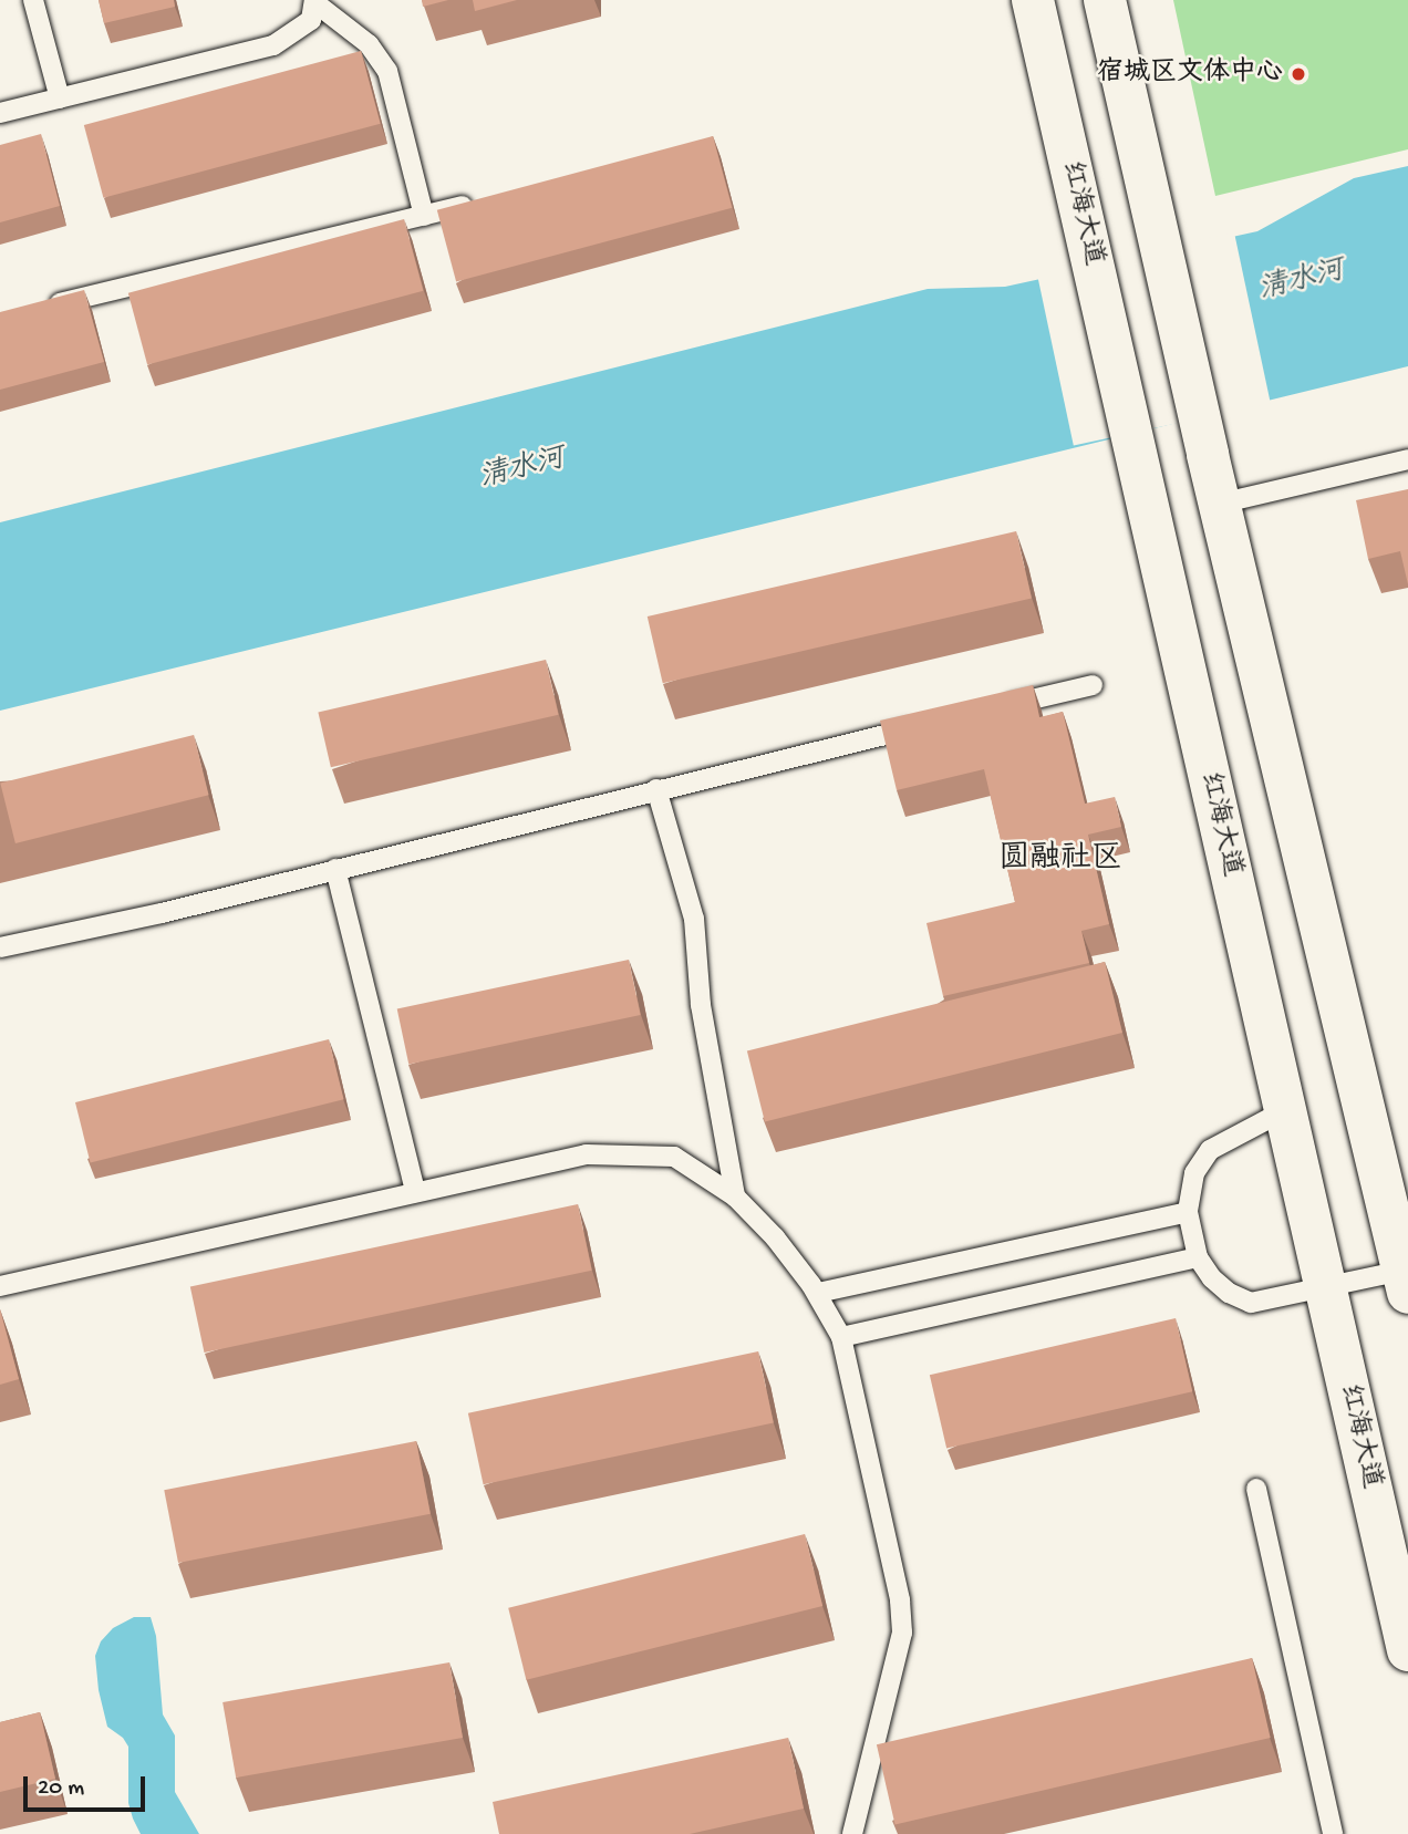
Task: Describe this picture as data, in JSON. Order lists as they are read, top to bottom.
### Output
{
  "streets": {
    "main road": ["红海大道"]
  },
  "districts": ["圆融社区"],
  "water": ["清水河"],
  "places": ["宿城区文体中心"],
  "scale_bar": "20 m"
}
